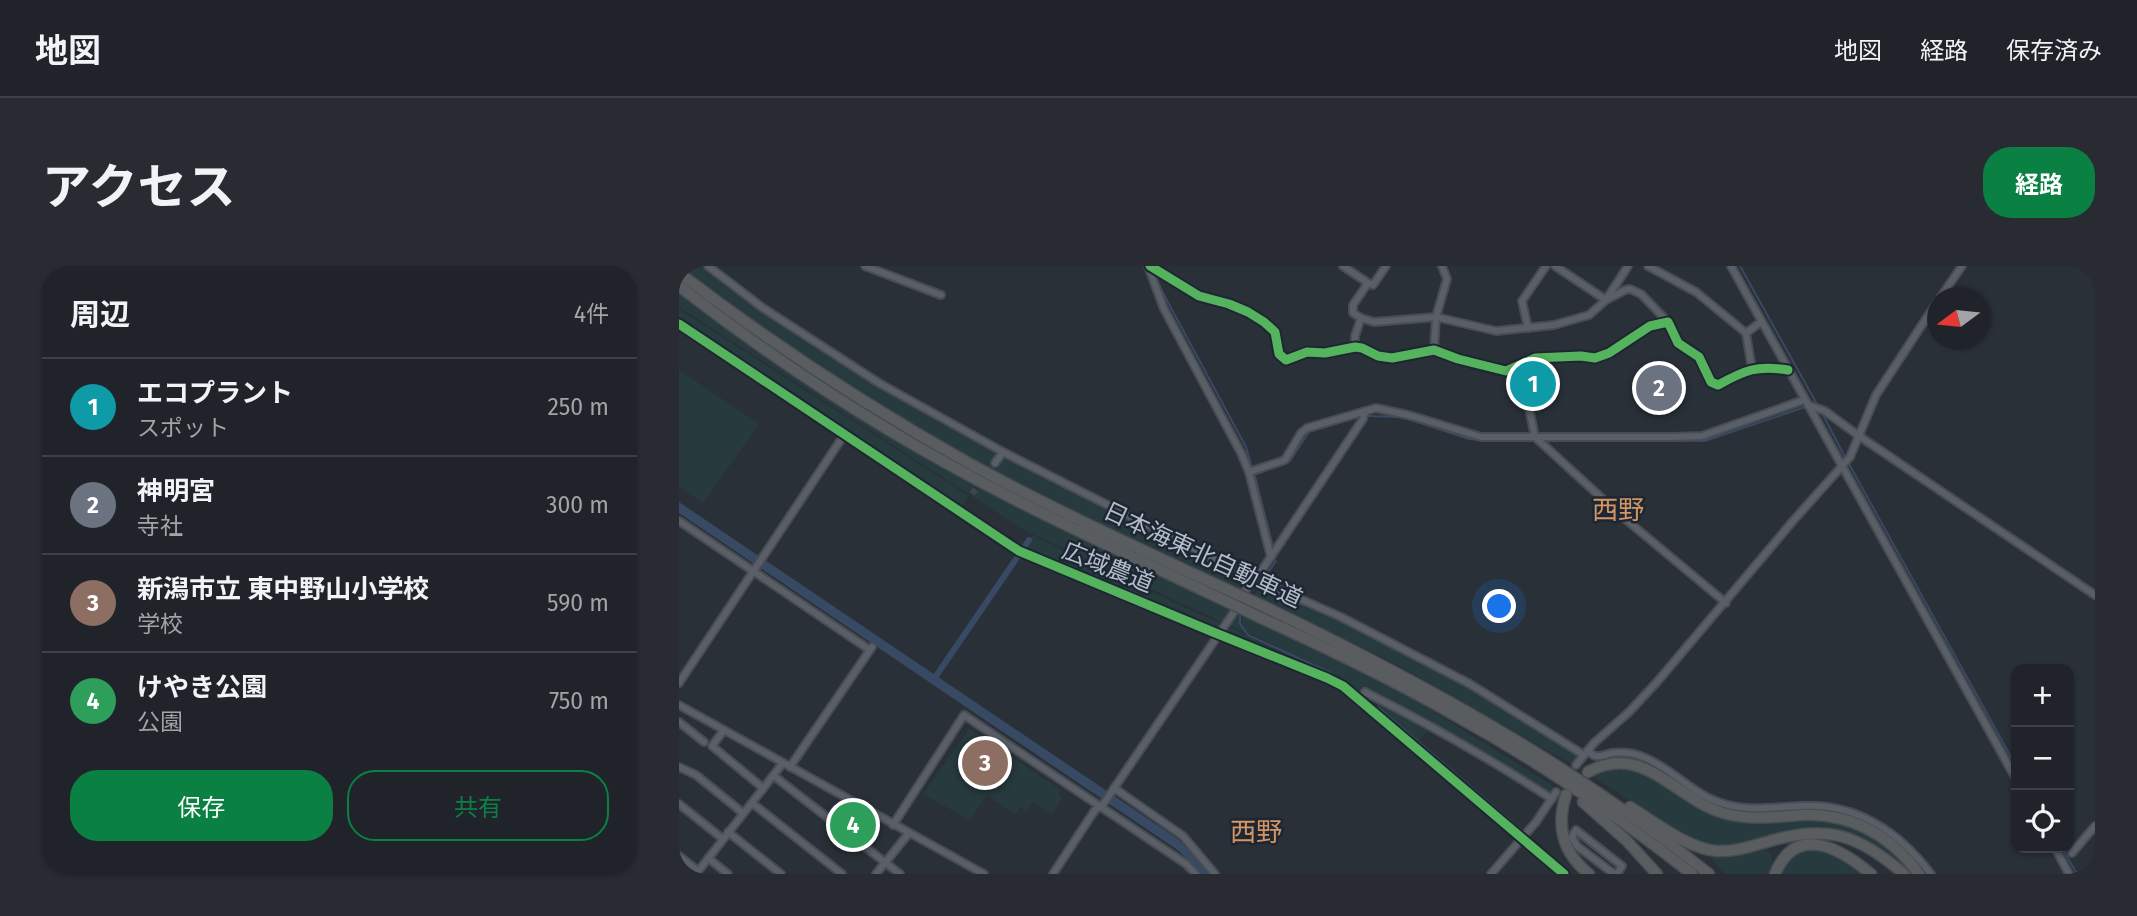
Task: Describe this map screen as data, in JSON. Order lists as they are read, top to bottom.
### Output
{
  "streets": {
    "highway": ["日本海東北自動車道"],
    "street": ["広域農道"]
  },
  "districts": ["西野", "西野"],
  "north": "left",
  "page": {
    "header": "地図",
    "nav": ["地図", "経路", "保存済み"],
    "title": "アクセス",
    "buttons": [
      "経路",
      ["保存", "共有"]
    ],
    "heading": ["周辺", "4件"],
    "list": [
      {
        "mark": "1",
        "name": "エコプラント",
        "note": "スポット",
        "value": "250 m"
      },
      {
        "mark": "2",
        "name": "神明宮",
        "note": "寺社",
        "value": "300 m"
      },
      {
        "mark": "3",
        "name": "新潟市立 東中野山小学校",
        "note": "学校",
        "value": "590 m"
      },
      {
        "mark": "4",
        "name": "けやき公園",
        "note": "公園",
        "value": "750 m"
      }
    ],
    "pins": [
      "1",
      "2",
      "3",
      "4"
    ],
    "map_buttons": ["+", "−"]
  }
}
